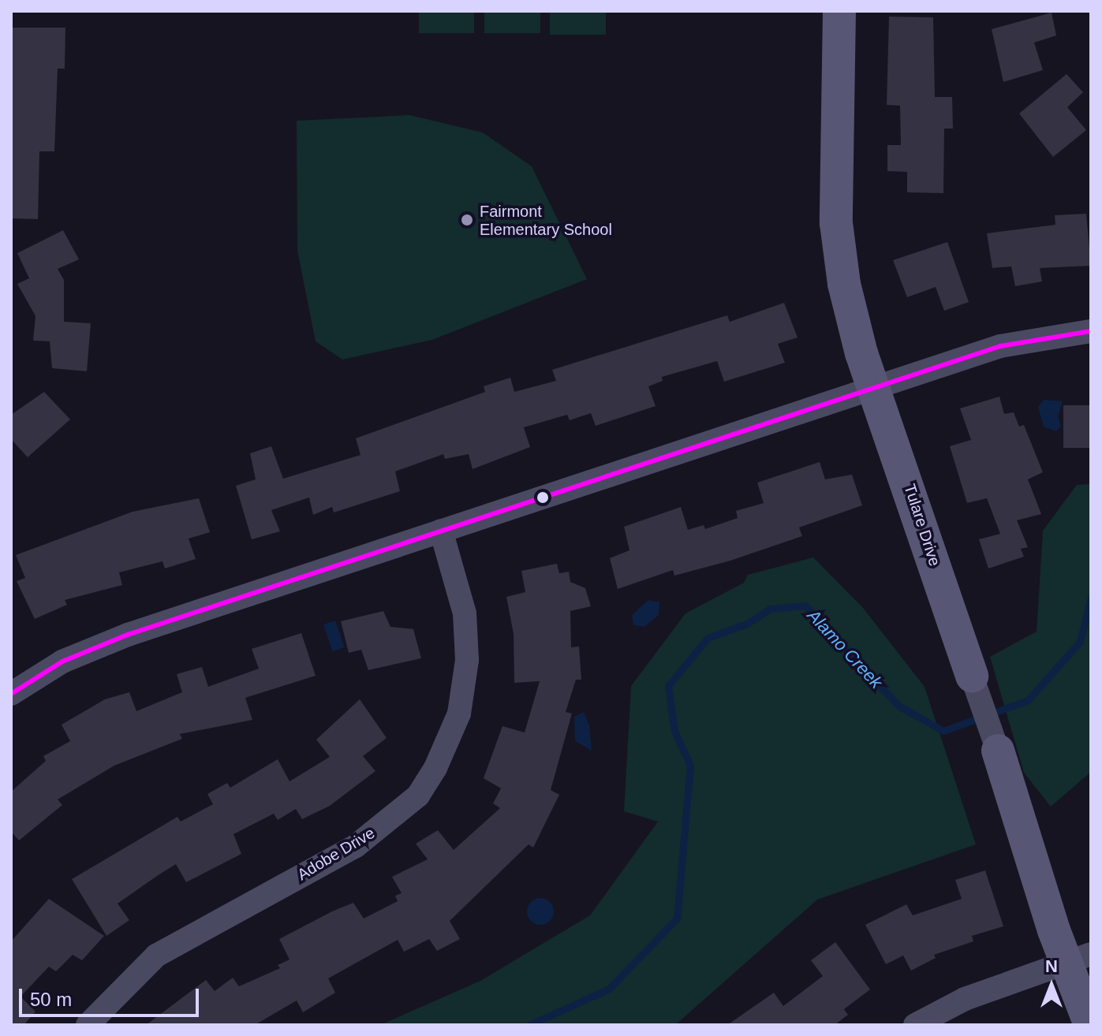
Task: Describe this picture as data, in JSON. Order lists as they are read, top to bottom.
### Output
{
  "streets": {
    "street": ["Tulare Drive", "Adobe Drive"]
  },
  "water": ["Alamo Creek"],
  "places": ["Fairmont Elementary School"],
  "scale_bar": "50 m",
  "north": "top"
}
